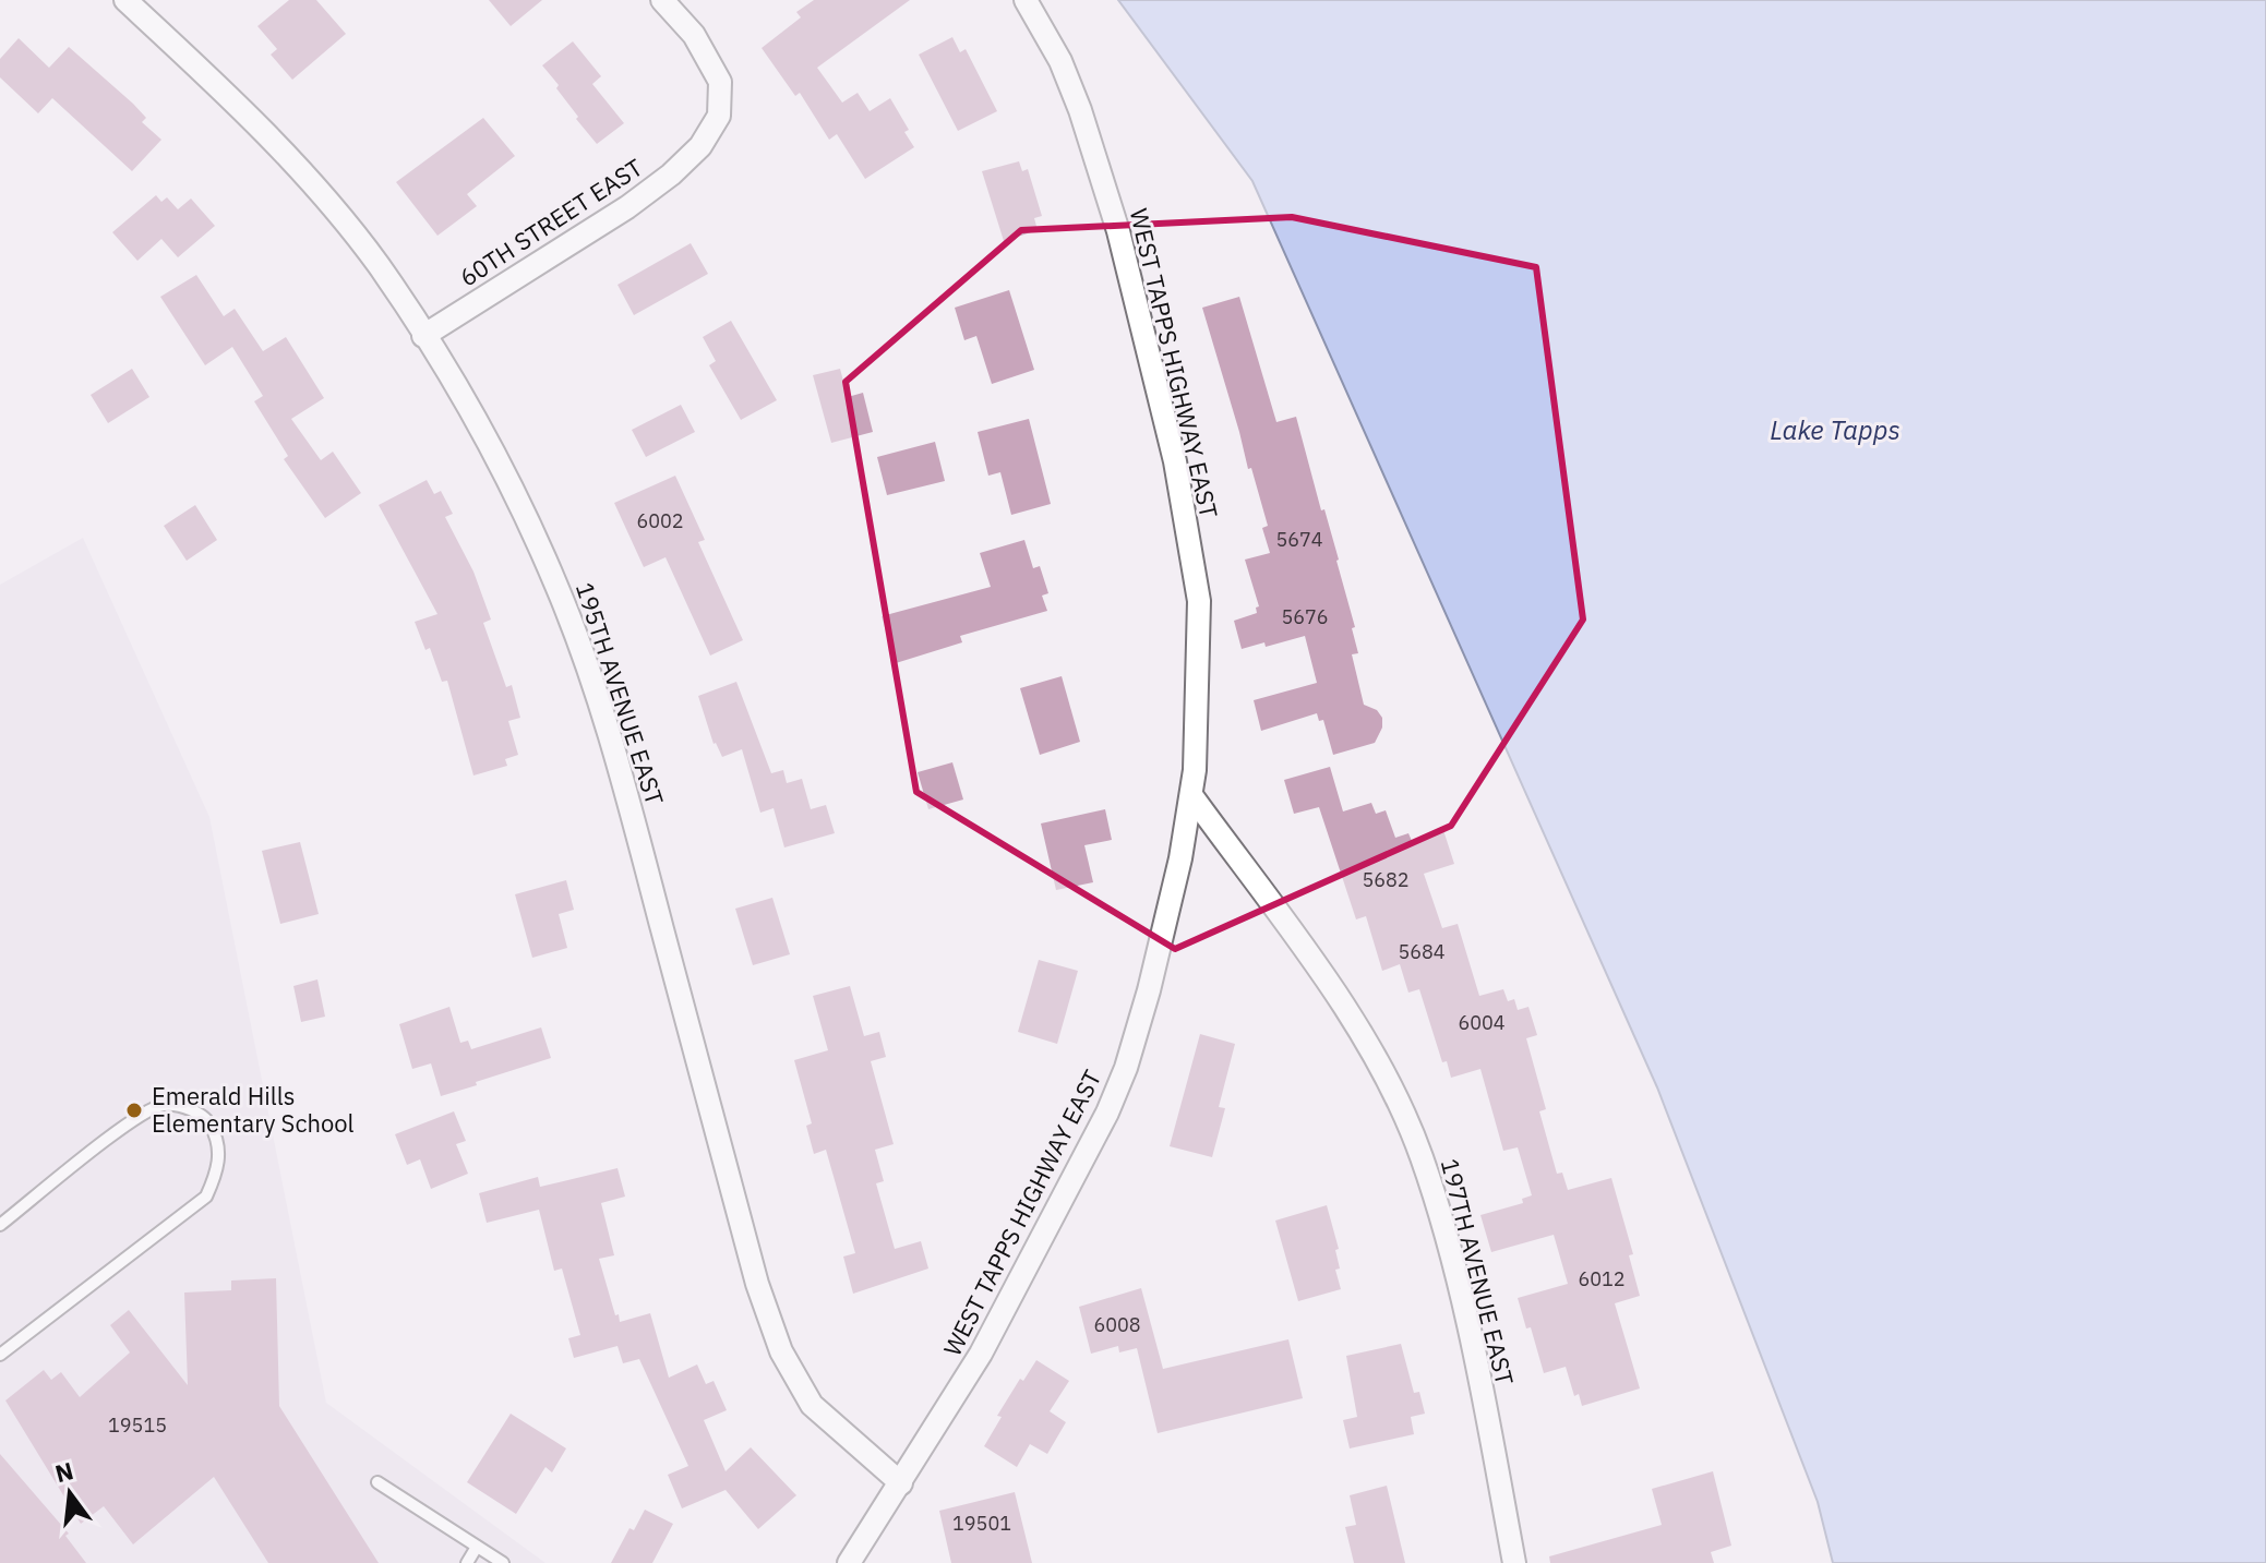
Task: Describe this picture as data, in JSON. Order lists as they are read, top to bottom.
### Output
{
  "streets": {
    "street": [
      "60TH STREET EAST",
      "WEST TAPPS HIGHWAY EAST",
      "195TH AVENUE EAST",
      "197TH AVENUE EAST"
    ]
  },
  "crossings": [
    ["60TH STREET EAST", "195TH AVENUE EAST"],
    ["WEST TAPPS HIGHWAY EAST", "195TH AVENUE EAST"],
    ["WEST TAPPS HIGHWAY EAST", "197TH AVENUE EAST"]
  ],
  "water": ["Lake Tapps"],
  "places": ["Emerald Hills Elementary School"],
  "house_numbers": [
    "6002",
    "5674",
    "5676",
    "5682",
    "5684",
    "6004",
    "6012",
    "6008",
    "19515",
    "19501"
  ],
  "north": "top"
}
